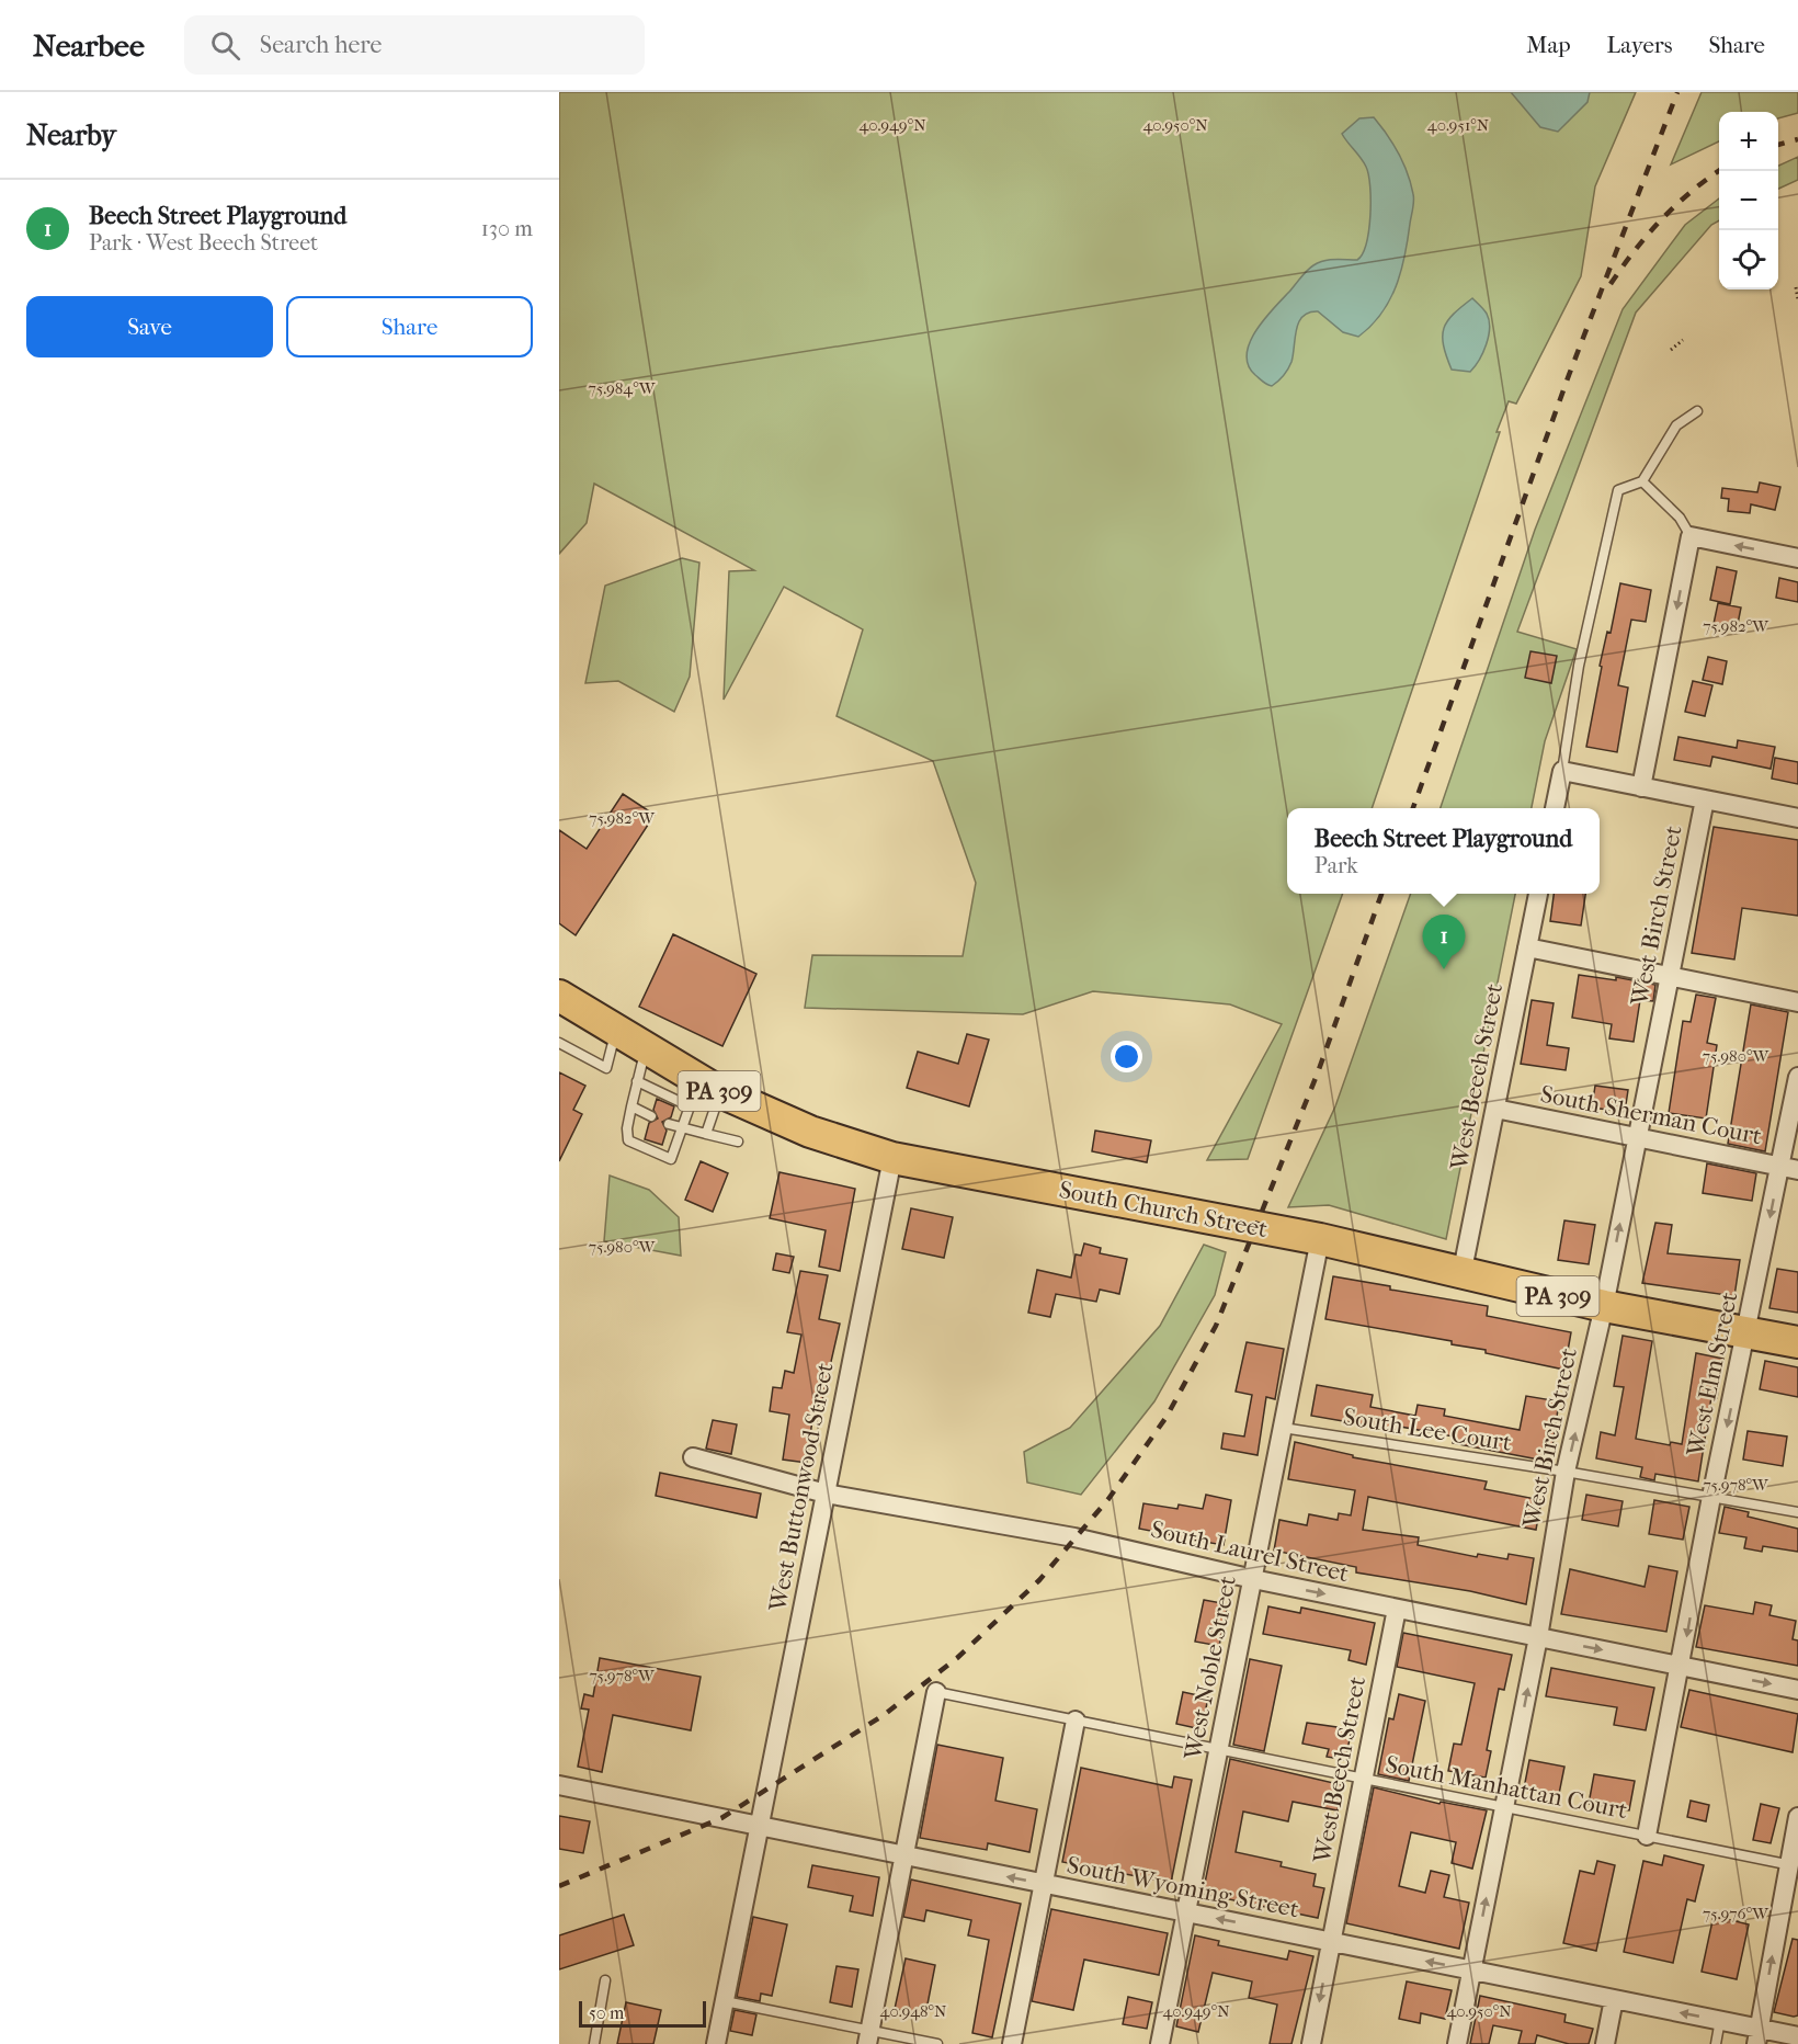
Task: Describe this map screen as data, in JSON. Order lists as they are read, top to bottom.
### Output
{
  "streets": {
    "highway": ["PA 309", "South Church Street"],
    "street": [
      "West Birch Street",
      "West Beech Street",
      "South Sherman Court",
      "West Elm Street",
      "West Buttonwood Street",
      "South Laurel Street",
      "West Noble Street",
      "South Wyoming Street"
    ],
    "lane": ["South Lee Court", "South Manhattan Court"]
  },
  "crossings": [
    ["West Birch Street", "South Sherman Court"],
    ["West Birch Street", "South Church Street"],
    ["West Birch Street", "South Lee Court"],
    ["West Birch Street", "South Laurel Street"],
    ["West Birch Street", "South Manhattan Court"],
    ["West Birch Street", "South Wyoming Street"],
    ["West Beech Street", "South Sherman Court"],
    ["West Beech Street", "South Church Street"],
    ["West Beech Street", "South Laurel Street"],
    ["West Beech Street", "South Manhattan Court"],
    ["West Beech Street", "South Wyoming Street"],
    ["South Sherman Court", "West Elm Street"],
    ["South Church Street", "West Elm Street"],
    ["South Church Street", "West Buttonwood Street"],
    ["South Church Street", "West Noble Street"],
    ["West Elm Street", "South Lee Court"],
    ["West Elm Street", "South Laurel Street"],
    ["West Elm Street", "South Manhattan Court"],
    ["South Lee Court", "West Noble Street"],
    ["West Buttonwood Street", "South Laurel Street"],
    ["West Buttonwood Street", "South Wyoming Street"],
    ["South Laurel Street", "West Noble Street"],
    ["West Noble Street", "South Manhattan Court"],
    ["West Noble Street", "South Wyoming Street"]
  ],
  "one_way": [
    "West Birch Street",
    "West Elm Street",
    "South Laurel Street",
    "South Wyoming Street"
  ],
  "scale_bar": "50 m",
  "page": {
    "header": "Nearbee",
    "search": "Search here",
    "nav": ["Map", "Layers", "Share"],
    "heading": "Nearby",
    "map_buttons": ["+", "−"],
    "list": [
      {
        "mark": "1",
        "name": "Beech Street Playground",
        "note": "Park · West Beech Street",
        "value": "130 m"
      }
    ],
    "buttons": ["Save", "Share"],
    "popup": ["Beech Street Playground", "Park"],
    "pins": "1",
    "scale": "50 m"
  },
  "coordinates": [
    "40.949°N",
    "40.950°N",
    "40.951°N",
    "75.984°W",
    "75.982°W",
    "75.980°W",
    "75.978°W",
    "75.976°W",
    "40.948°N"
  ]
}
